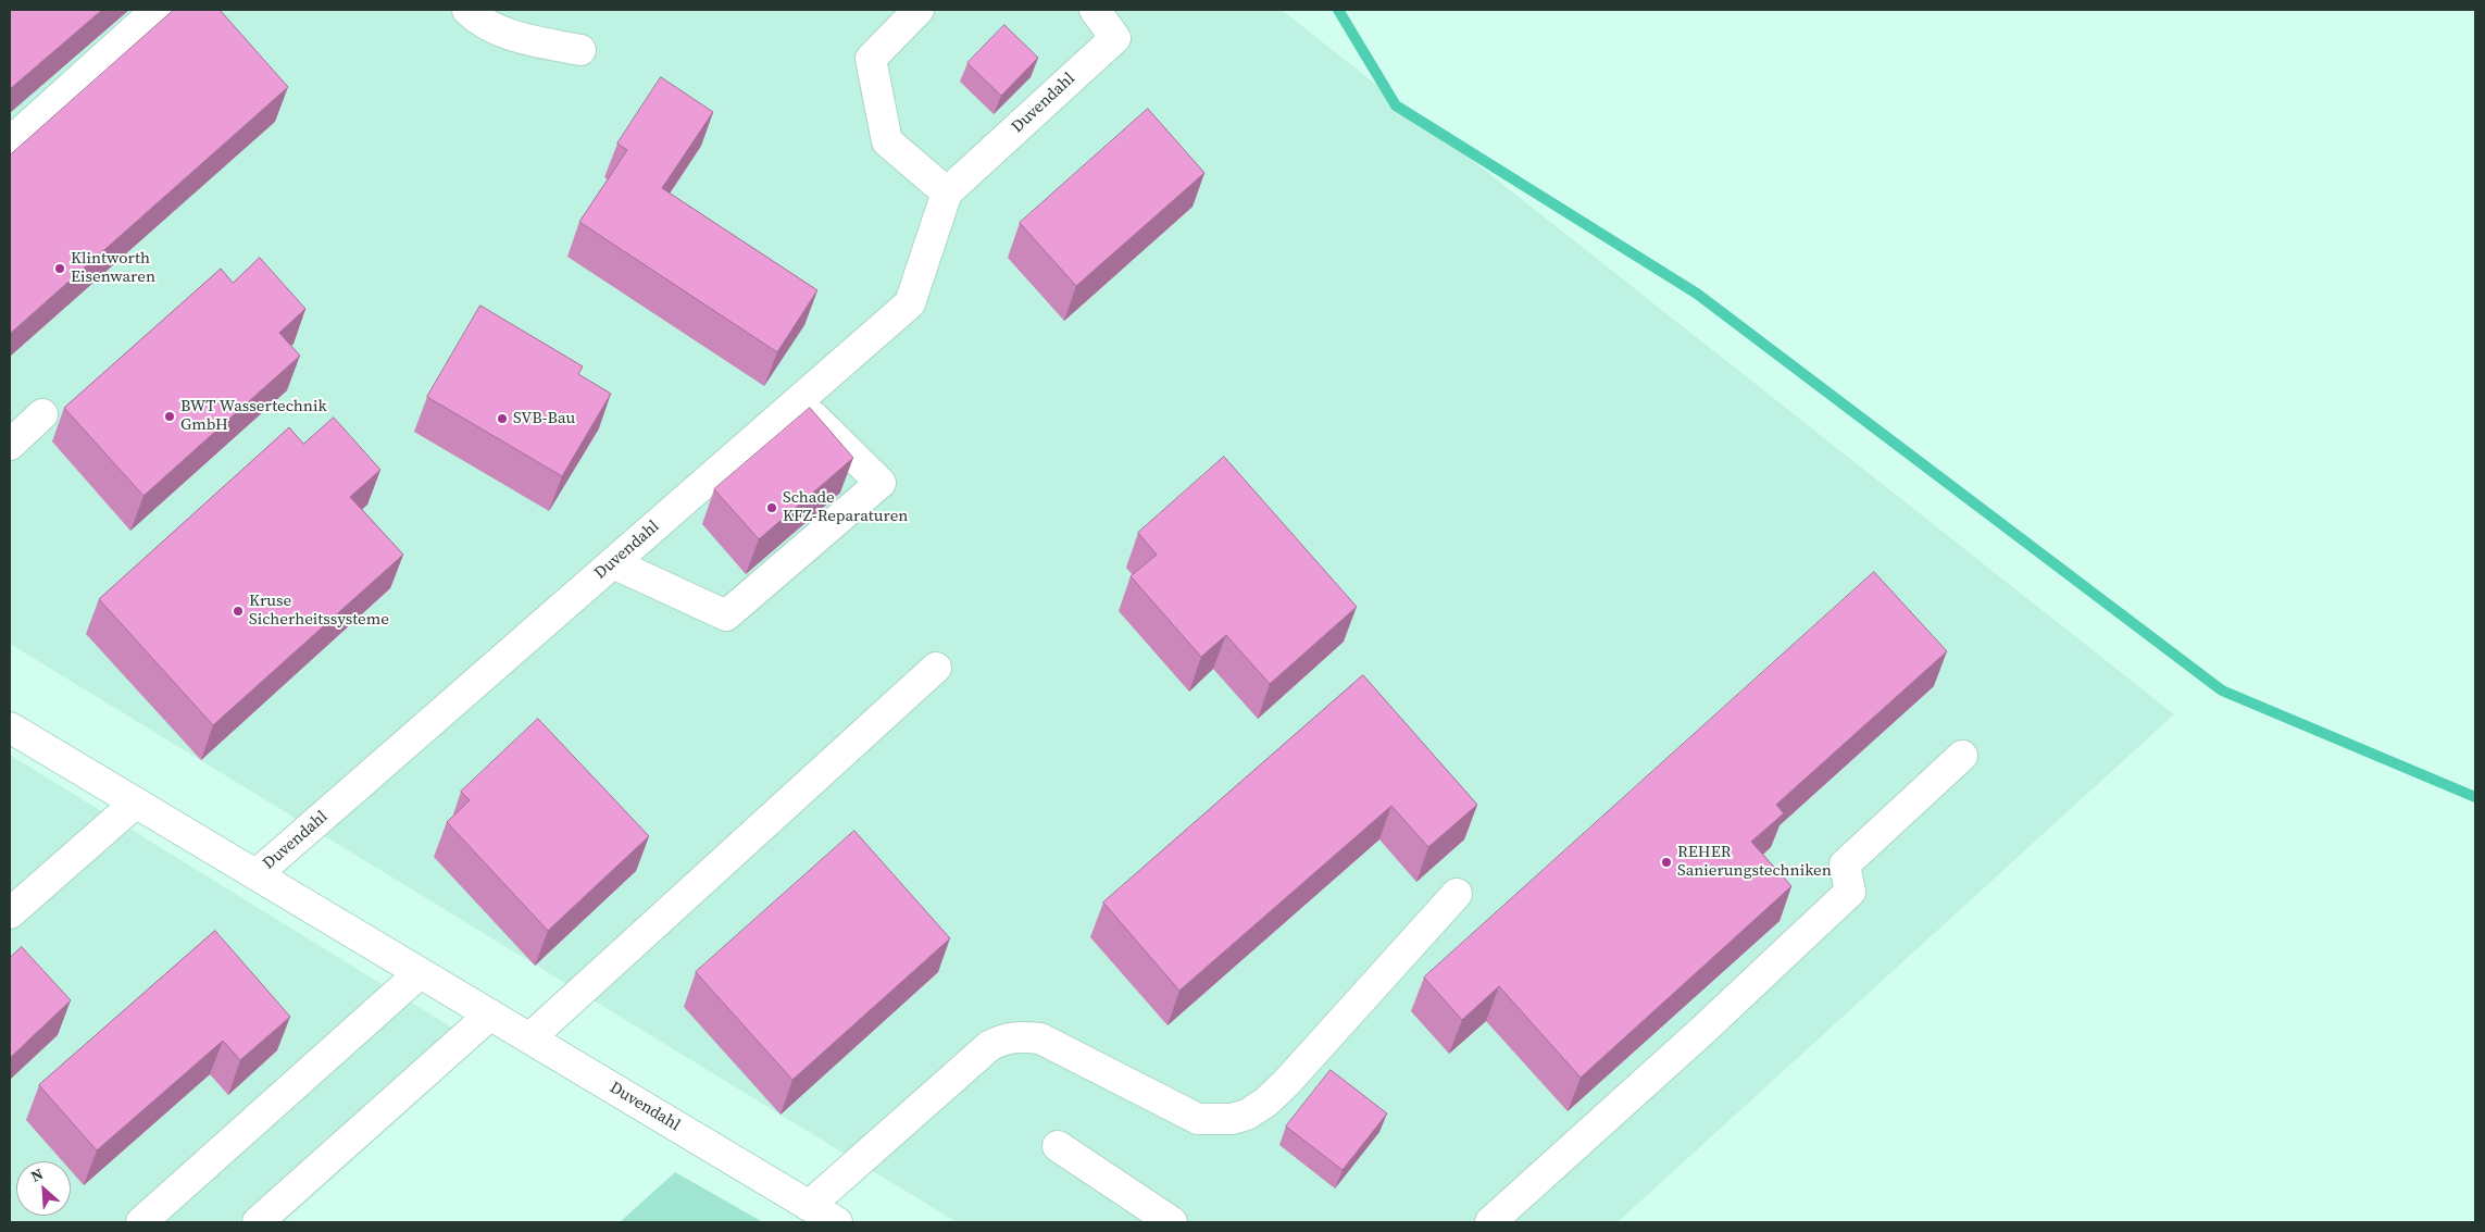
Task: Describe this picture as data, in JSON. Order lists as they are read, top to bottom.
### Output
{
  "streets": {
    "street": ["Duvendahl"]
  },
  "places": [
    "Klintworth Eisenwaren",
    "BWT Wassertechnik GmbH",
    "SVB-Bau",
    "Schade KFZ-Reparaturen",
    "Kruse Sicherheitssysteme",
    "REHER Sanierungstechniken"
  ],
  "north": "top left"
}
